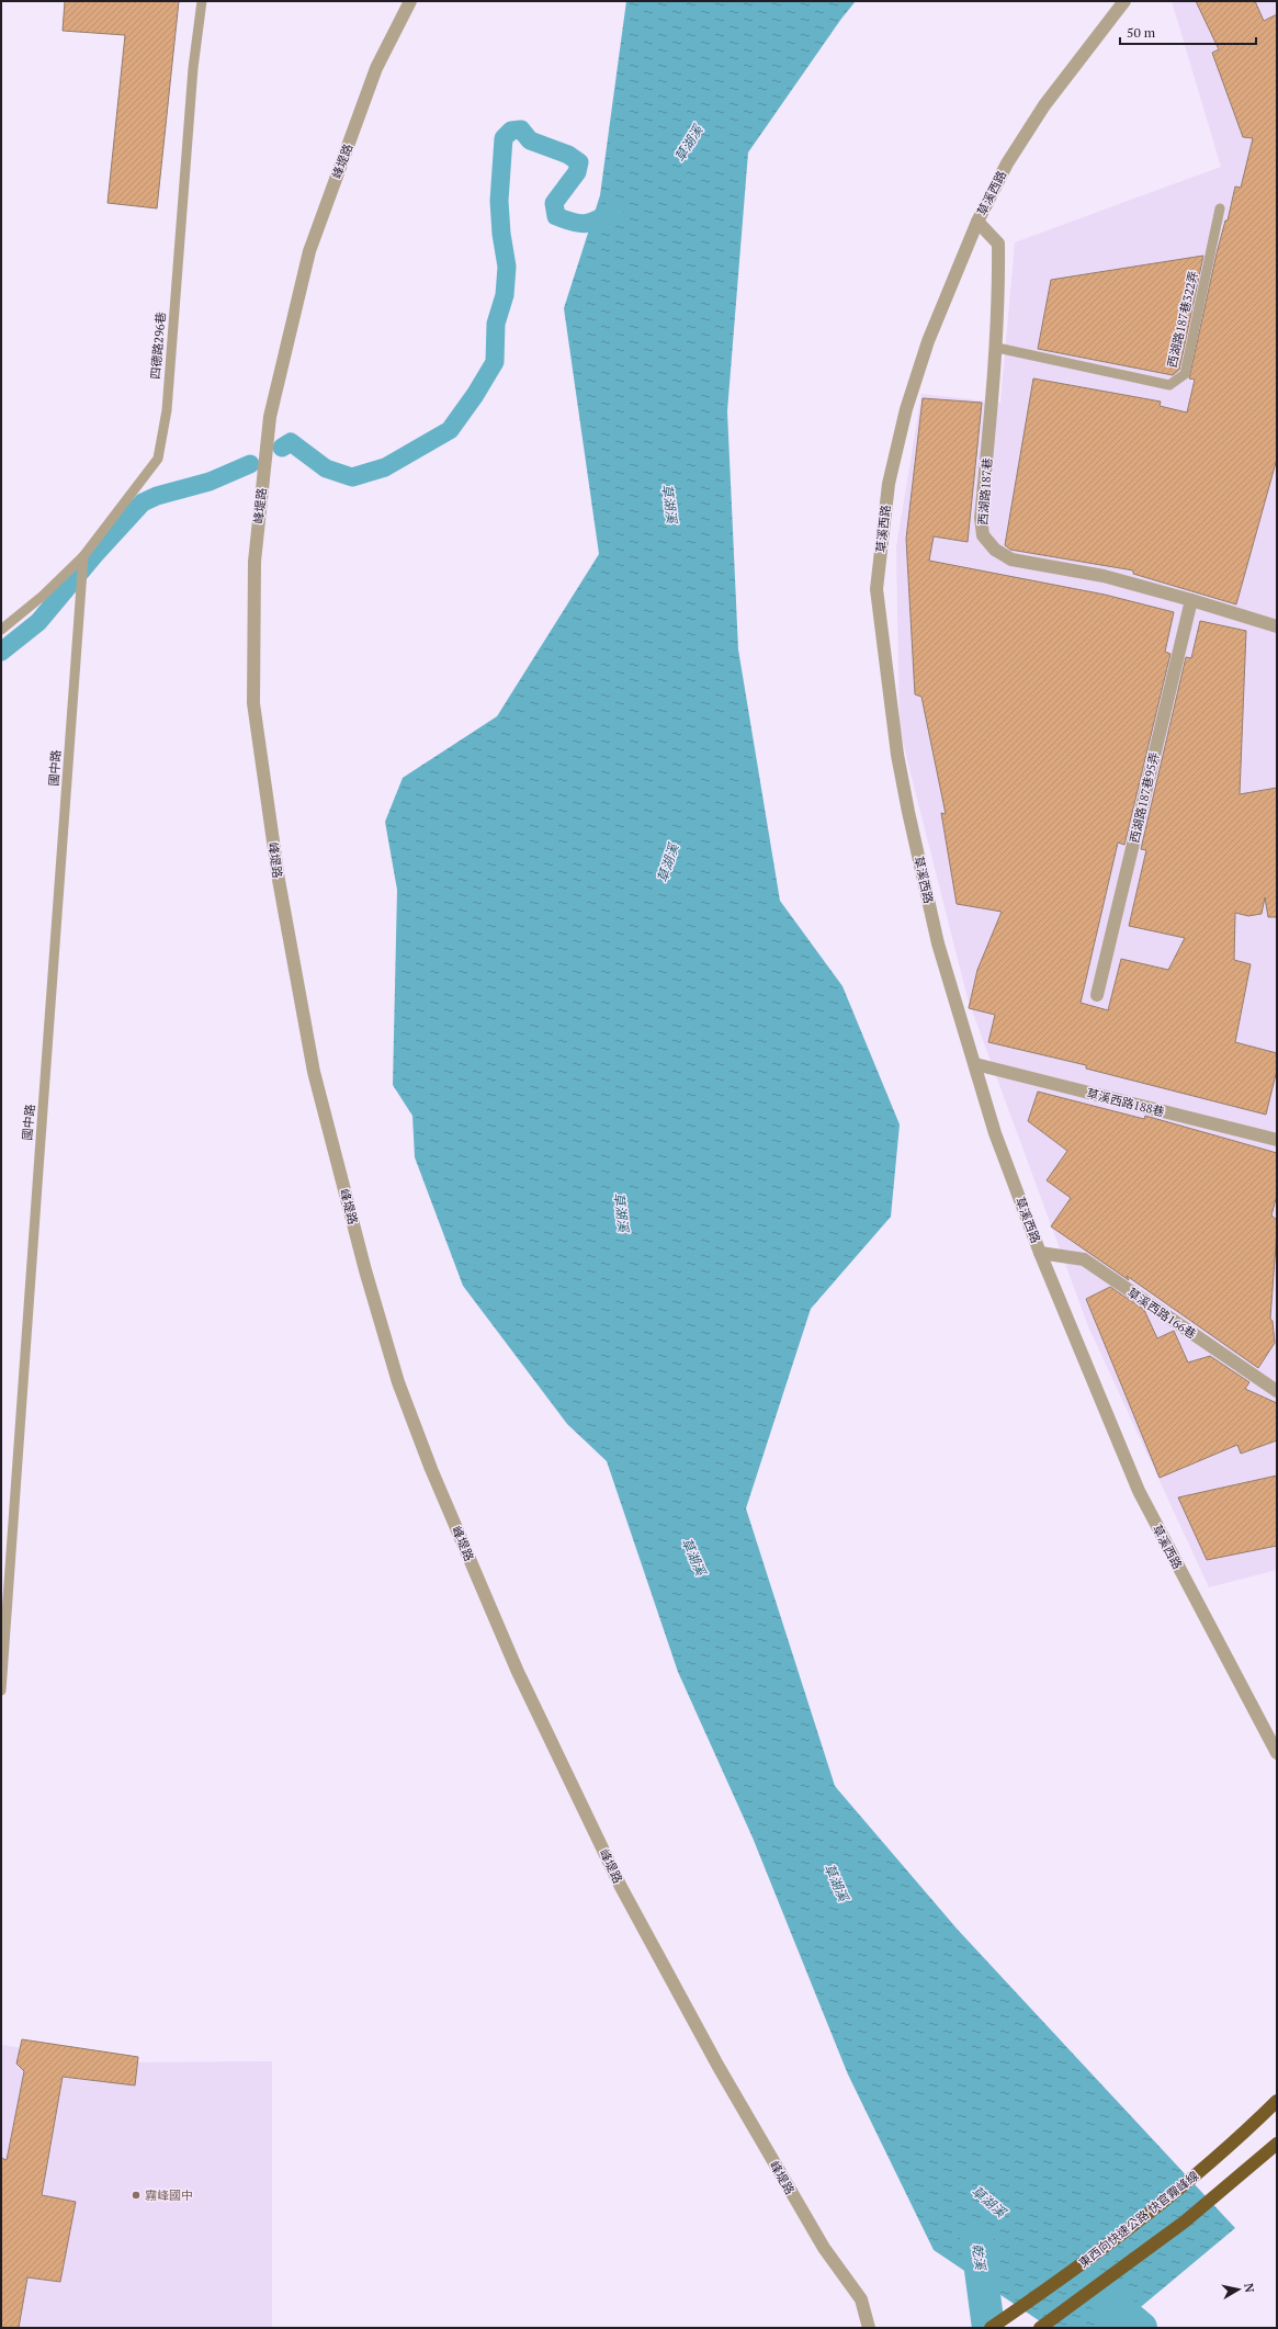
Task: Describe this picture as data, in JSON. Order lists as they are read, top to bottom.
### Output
{
  "streets": {
    "highway": ["東西向快速公路 快官霧峰線"],
    "street": [
      "峰堤路",
      "草溪西路",
      "西湖路187巷",
      "西湖路187巷95弄",
      "草溪西路188巷",
      "草溪西路166巷"
    ],
    "lane": ["西湖路187巷322弄", "四德路296巷", "國中路"]
  },
  "crossings": [
    ["草溪西路", "西湖路187巷"],
    ["草溪西路", "草溪西路188巷"],
    ["草溪西路", "草溪西路166巷"],
    ["西湖路187巷322弄", "西湖路187巷"],
    ["四德路296巷", "國中路"],
    ["西湖路187巷", "西湖路187巷95弄"]
  ],
  "water": ["草湖溪", "乾溪"],
  "places": ["霧峰國中"],
  "scale_bar": "50 m",
  "north": "right"
}
